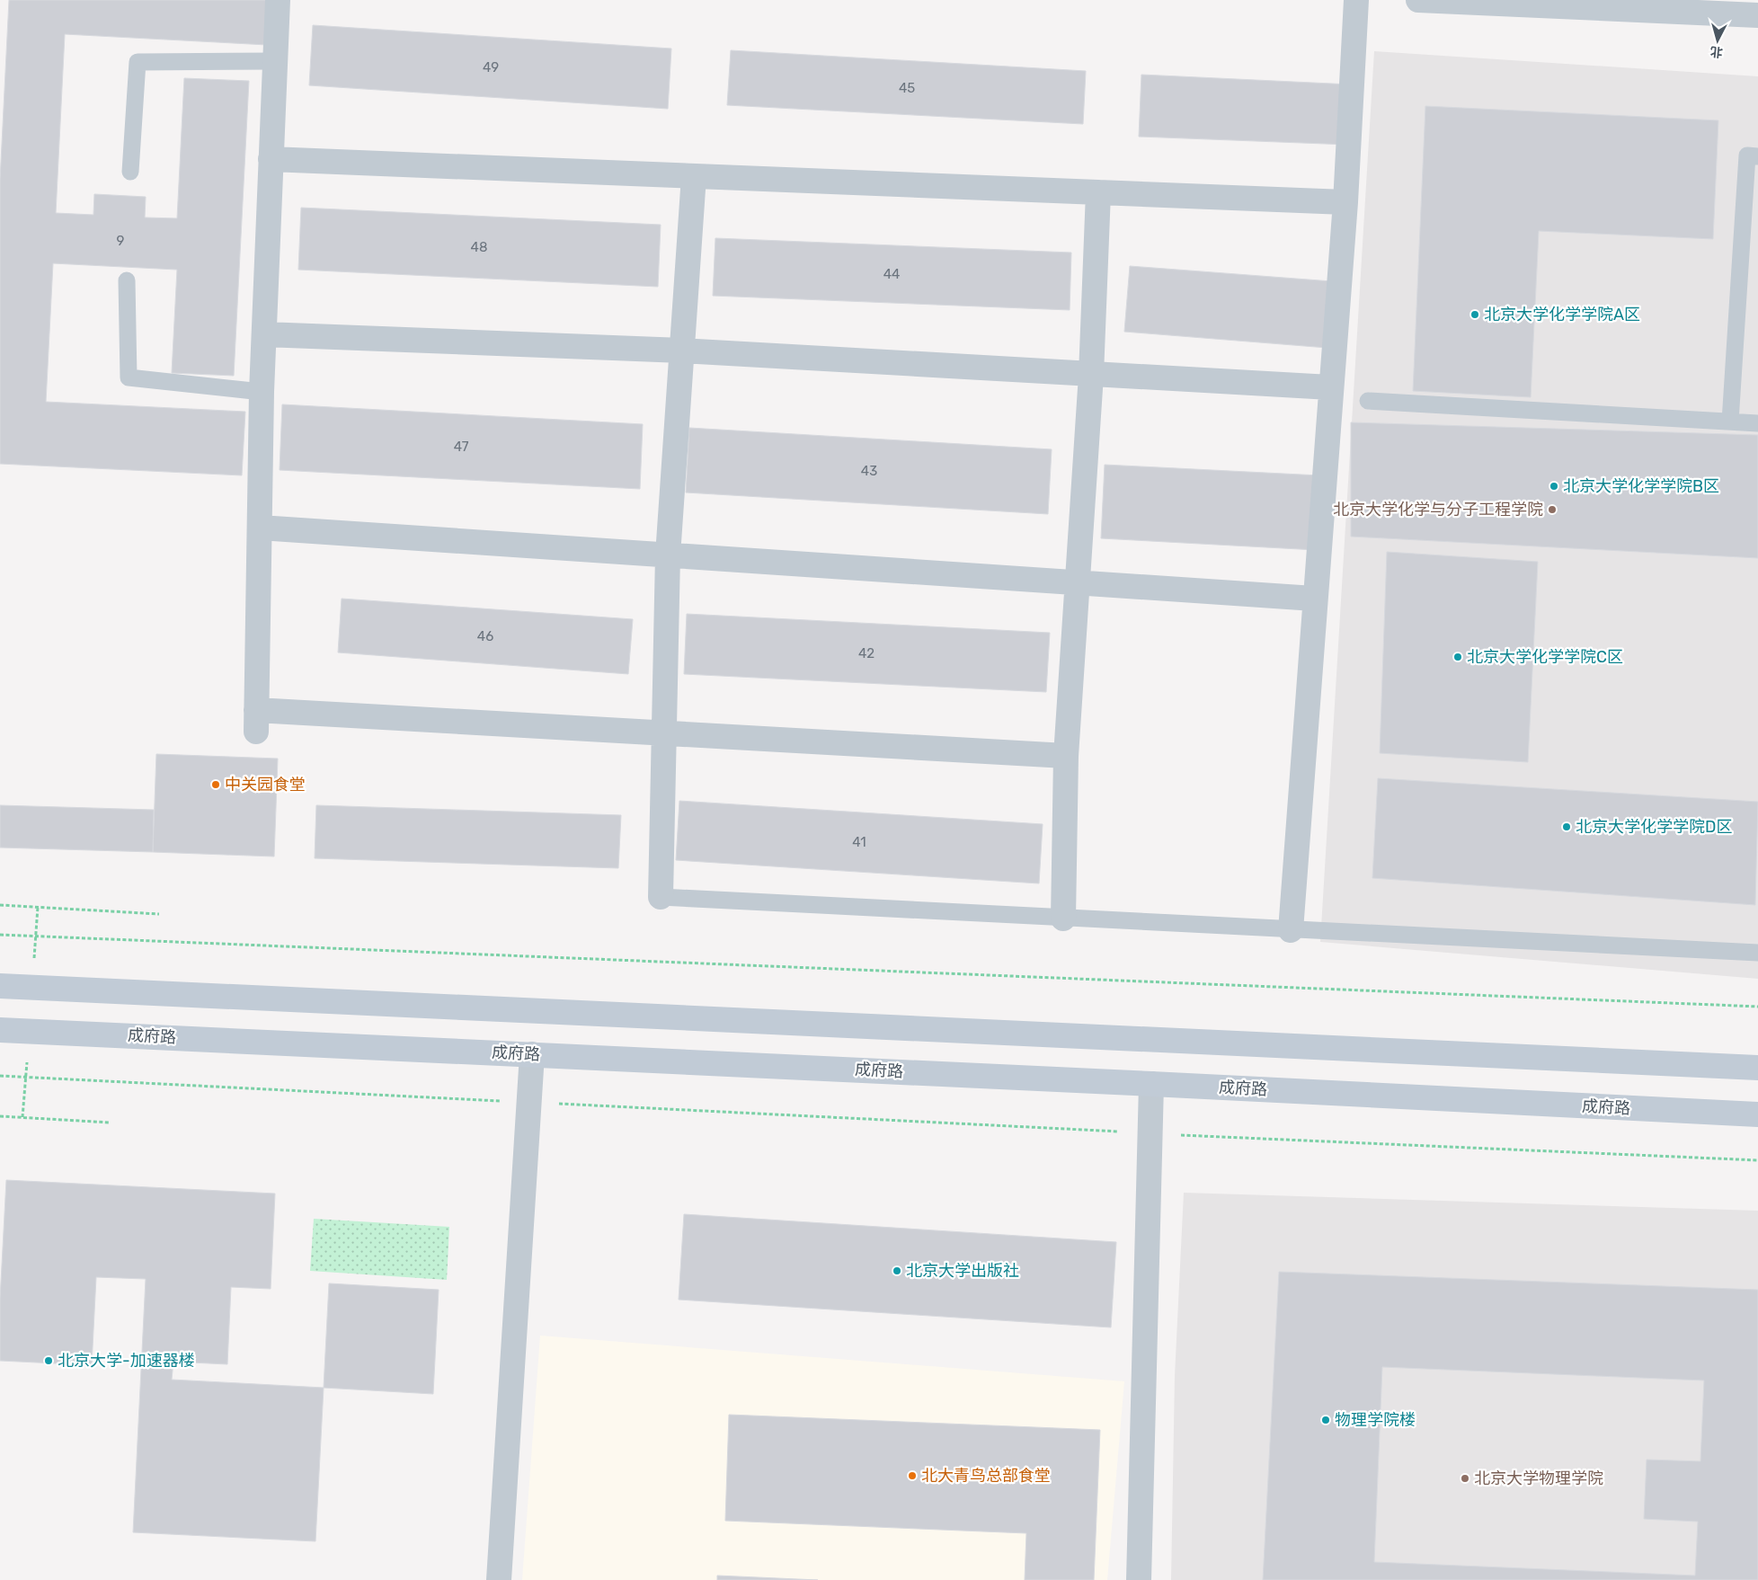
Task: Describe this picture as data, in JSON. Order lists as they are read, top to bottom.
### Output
{
  "streets": {
    "main road": ["成府路"]
  },
  "places": [
    "北京大学化学学院A区",
    "北京大学化学学院B区",
    "北京大学化学与分子工程学院",
    "北京大学化学学院C区",
    "中关园食堂",
    "北京大学化学学院D区",
    "北京大学出版社",
    "北京大学-加速器楼",
    "物理学院楼",
    "北大青鸟总部食堂",
    "北京大学物理学院"
  ],
  "house_numbers": [
    "49",
    "45",
    "9",
    "48",
    "44",
    "47",
    "43",
    "46",
    "42",
    "41"
  ],
  "north": "bottom"
}
